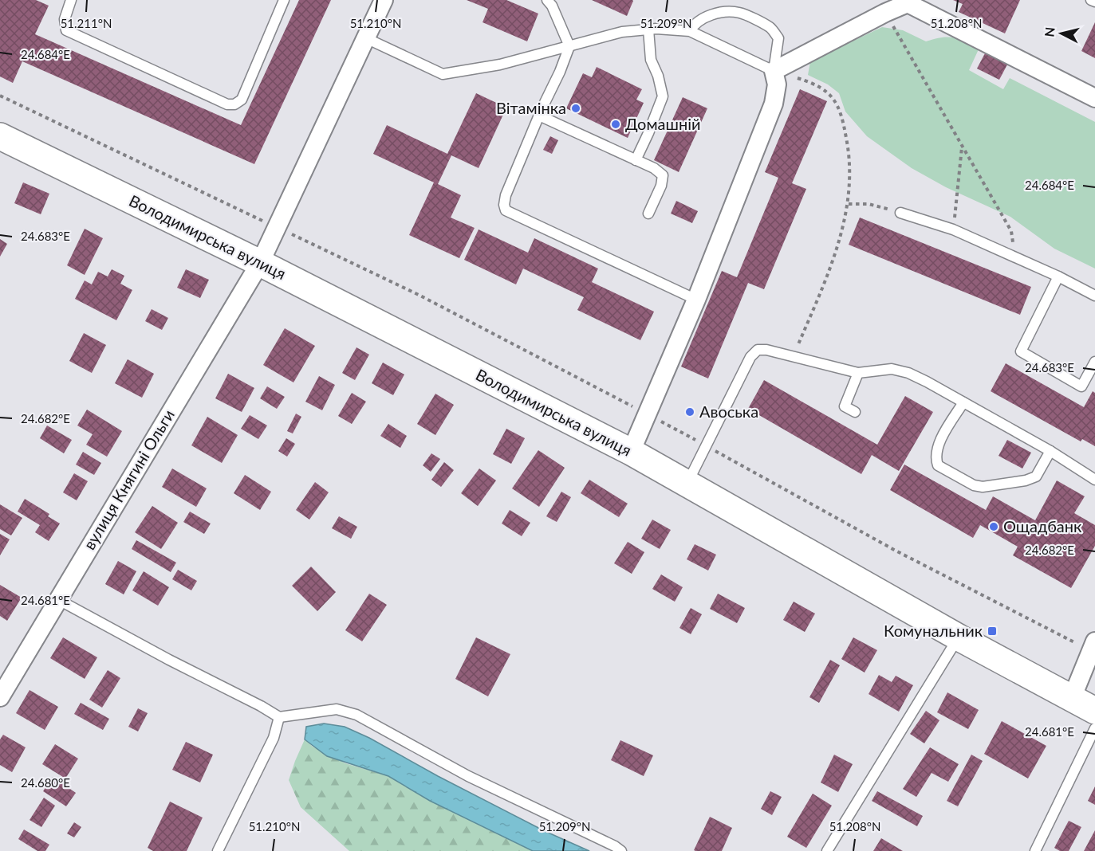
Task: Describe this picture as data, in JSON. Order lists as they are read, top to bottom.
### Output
{
  "streets": {
    "main road": ["Володимирська вулиця"],
    "street": ["вулиця Княгині Ольги"]
  },
  "crossings": [
    ["Володимирська вулиця", "вулиця Княгині Ольги"]
  ],
  "places": {
    "other": [
      "Вітамінка",
      "Домашній",
      "Авоська",
      "Ощадбанк"
    ],
    "transit": ["Комунальник"]
  },
  "north": "left",
  "coordinates": [
    "51.211°N",
    "51.210°N",
    "51.209°N",
    "51.208°N",
    "24.684°E",
    "24.683°E",
    "24.682°E",
    "24.681°E",
    "24.680°E"
  ]
}
